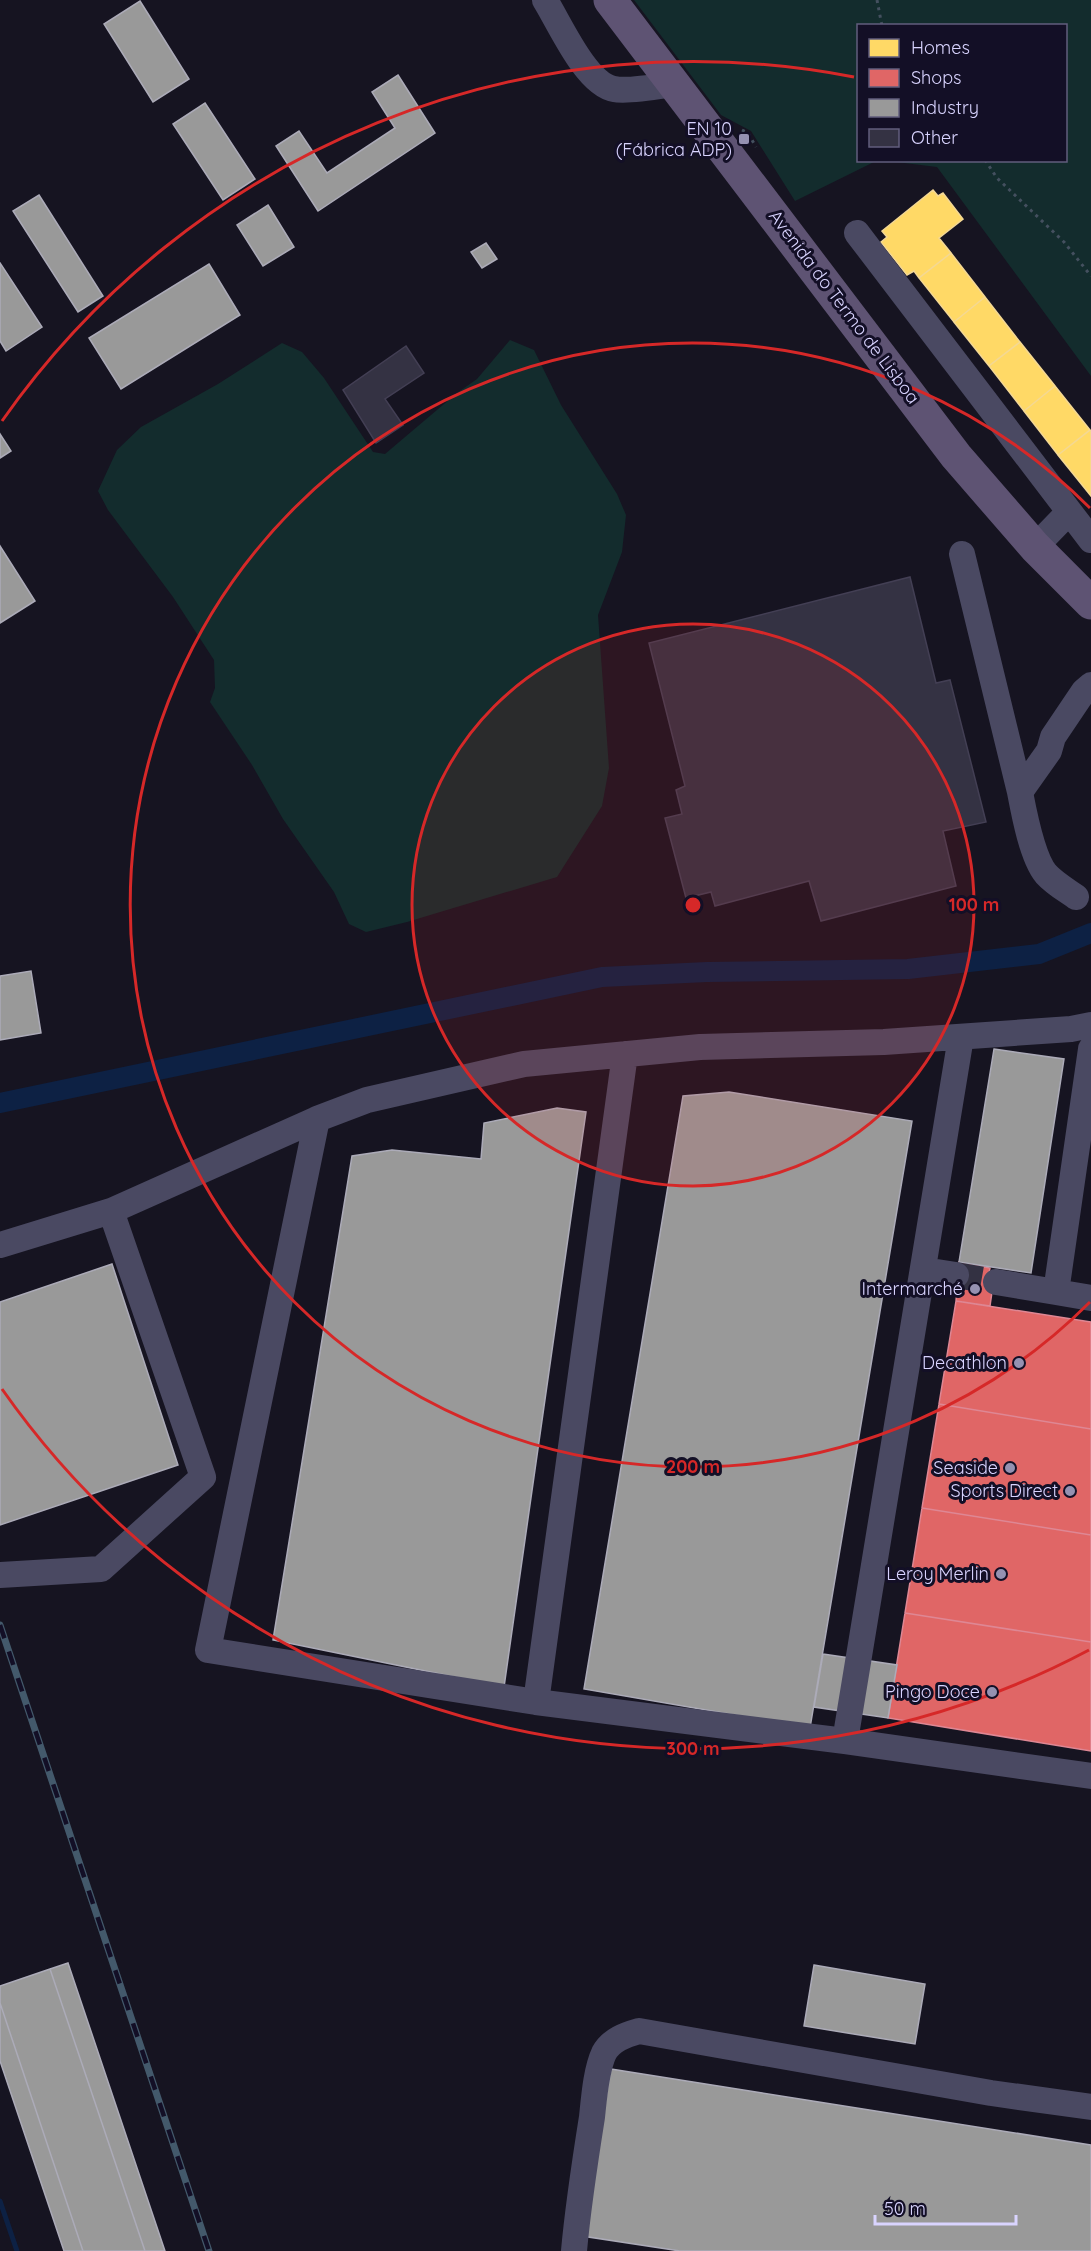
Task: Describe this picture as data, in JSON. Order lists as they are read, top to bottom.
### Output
{
  "streets": {
    "main road": ["Avenida do Termo de Lisboa"]
  },
  "places": {
    "transit": ["EN 10 (Fábrica ADP)"],
    "other": [
      "Intermarché",
      "Decathlon",
      "Seaside",
      "Sports Direct",
      "Leroy Merlin",
      "Pingo Doce"
    ]
  },
  "legend": [
    "Homes",
    "Shops",
    "Industry",
    "Other"
  ],
  "scale_bar": "50 m",
  "rings": ["100 m", "200 m", "300 m"]
}
